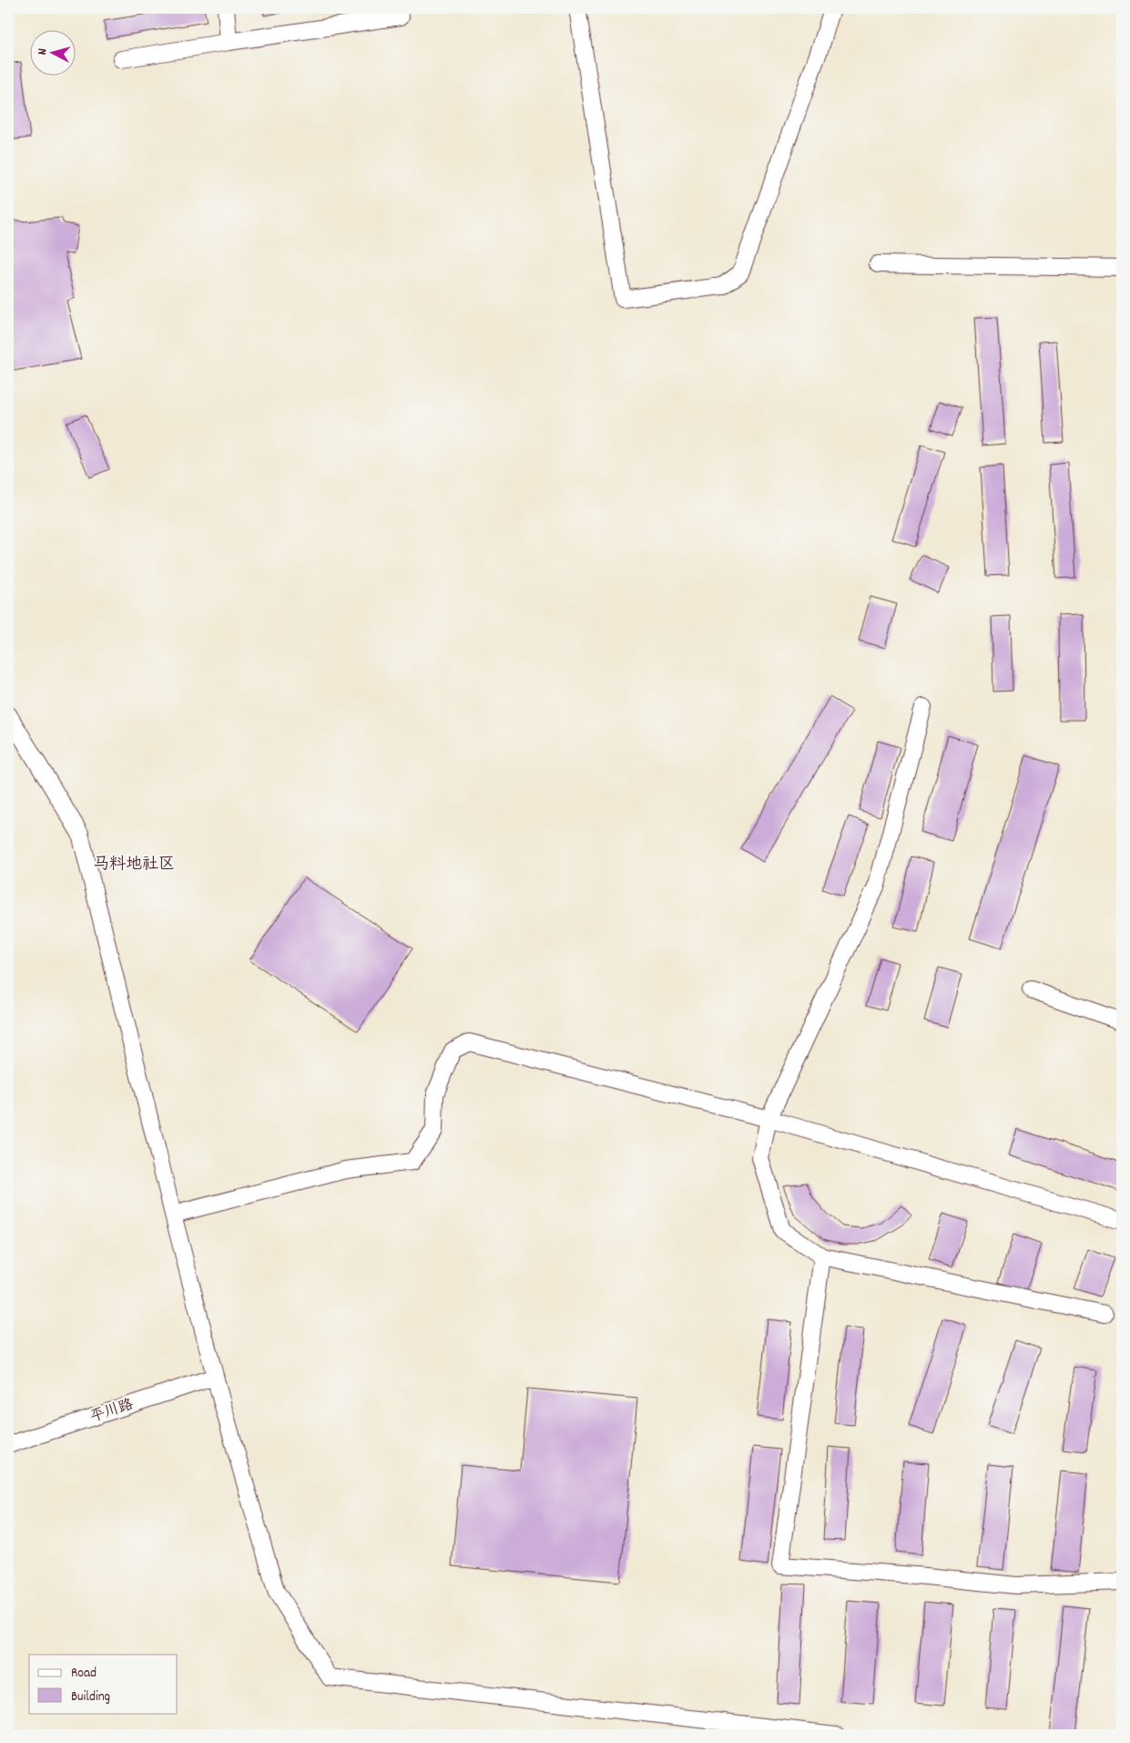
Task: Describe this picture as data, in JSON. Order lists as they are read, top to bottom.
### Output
{
  "streets": {
    "street": ["平川路"]
  },
  "districts": ["马料地社区"],
  "legend": ["Road", "Building"],
  "north": "left"
}
